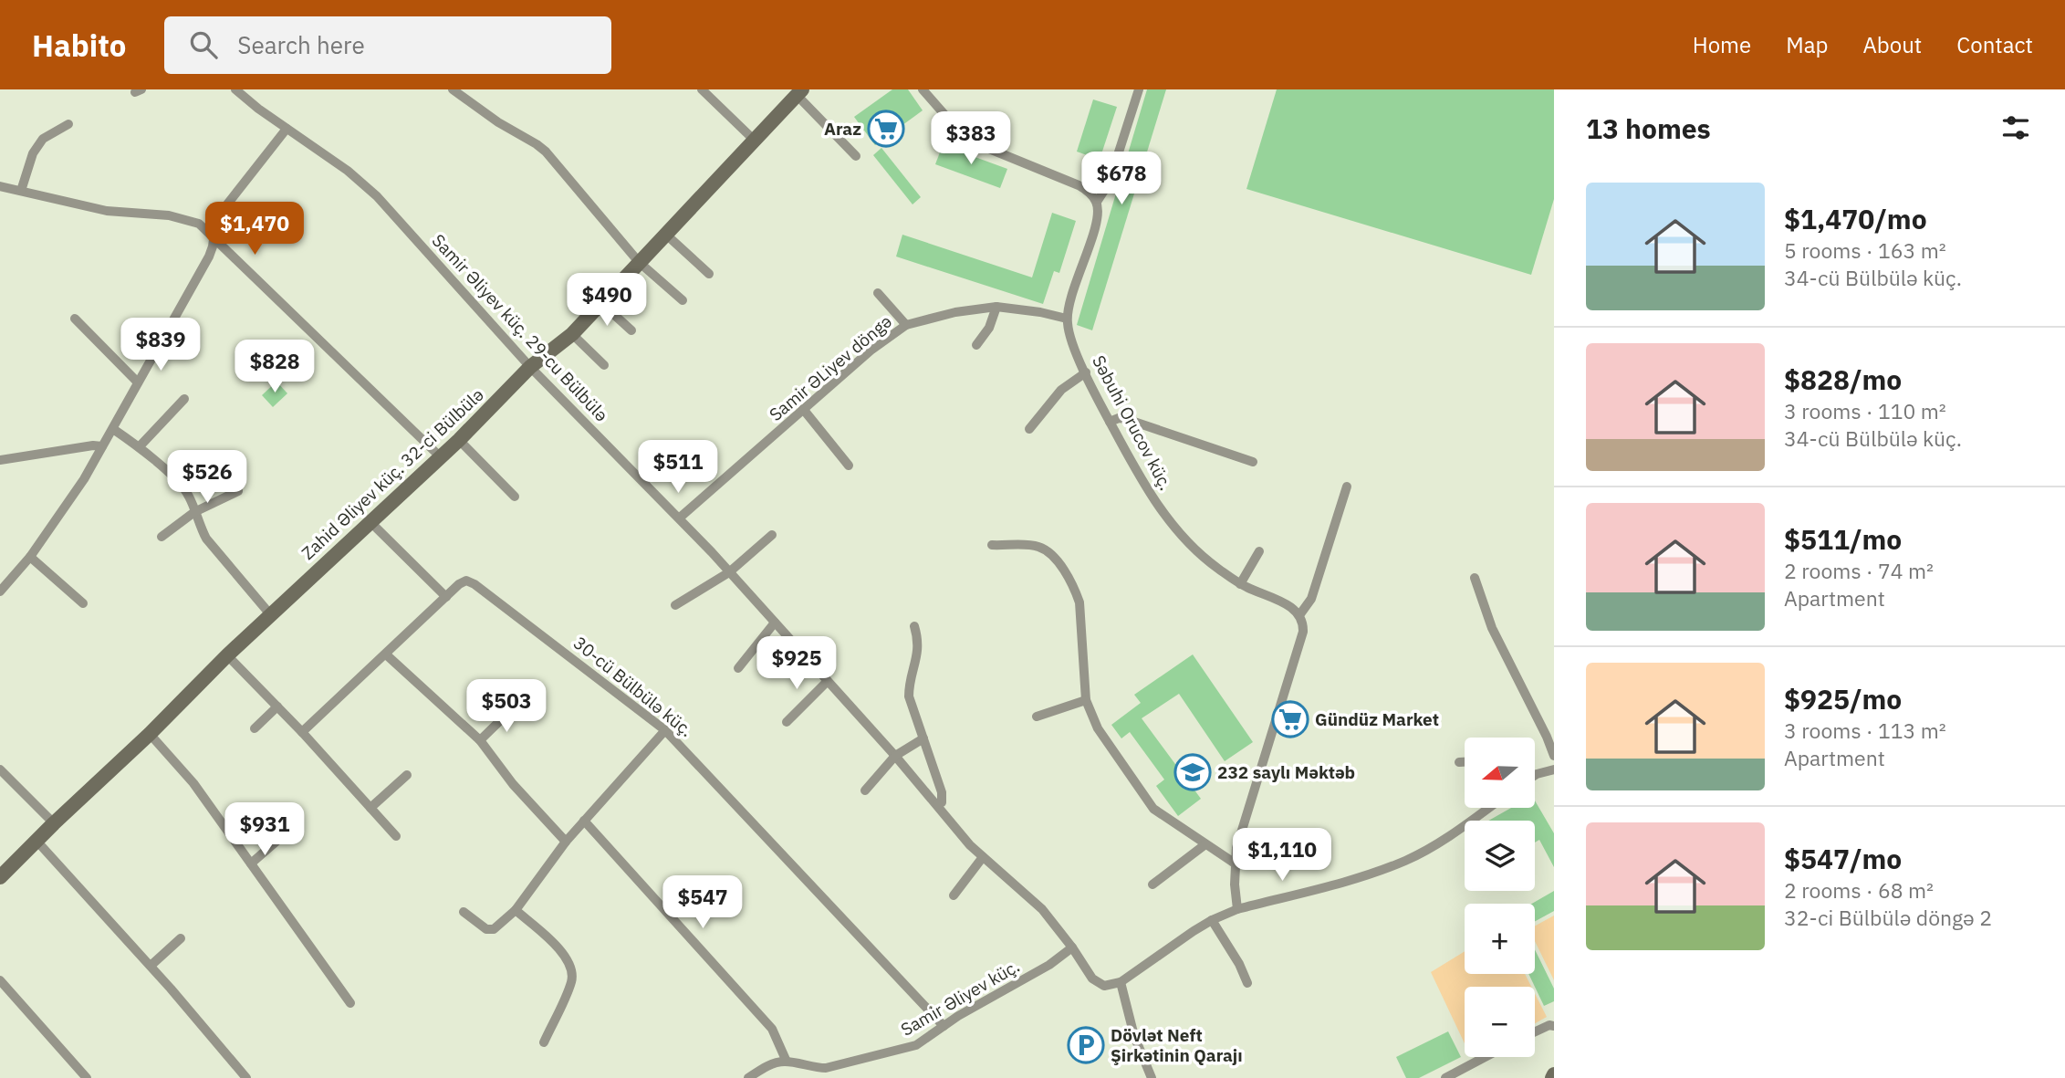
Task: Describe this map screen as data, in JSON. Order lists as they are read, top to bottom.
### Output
{
  "streets": {
    "street": [
      "Samir Əliyev küç. 29-cu Bülbülə",
      "Samir ƏLiyev döngə",
      "Səbuhi Orucov küç.",
      "Zahid Əliyev küç. 32-ci Bülbülə",
      "30-cü Bülbülə küç.",
      "Samir Əliyev küç."
    ]
  },
  "crossings": [
    ["Samir Əliyev küç. 29-cu Bülbülə", "Samir ƏLiyev döngə"],
    ["Samir Əliyev küç. 29-cu Bülbülə", "Zahid Əliyev küç. 32-ci Bülbülə"],
    ["Samir Əliyev küç. 29-cu Bülbülə", "Samir Əliyev küç."],
    ["Samir ƏLiyev döngə", "Səbuhi Orucov küç."],
    ["30-cü Bülbülə küç.", "Samir Əliyev küç."]
  ],
  "places": {
    "supermarket": ["Araz", "Gündüz Market"],
    "school or university": ["232 saylı Məktəb"],
    "parking": ["Dövlət Neft Şirkətinin Qarajı"]
  },
  "north": "left",
  "page": {
    "header": "Habito",
    "search": "Search here",
    "nav": [
      "Home",
      "Map",
      "About",
      "Contact"
    ],
    "heading": "13 homes",
    "price": [
      "$383",
      "$678",
      "$1,470",
      "$490",
      "$839",
      "$828",
      "$511",
      "$526",
      "$925",
      "$503",
      "$931",
      "$1,110",
      "$547"
    ],
    "list": [
      {
        "name": "$1,470/mo",
        "note": "5 rooms · 163 m² · 34-cü Bülbülə küç."
      },
      {
        "name": "$828/mo",
        "note": "3 rooms · 110 m² · 34-cü Bülbülə küç."
      },
      {
        "name": "$511/mo",
        "note": "2 rooms · 74 m² · Apartment"
      },
      {
        "name": "$925/mo",
        "note": "3 rooms · 113 m² · Apartment"
      },
      {
        "name": "$547/mo",
        "note": "2 rooms · 68 m² · 32-ci Bülbülə döngə 2"
      }
    ],
    "map_buttons": ["+", "−"]
  }
}
